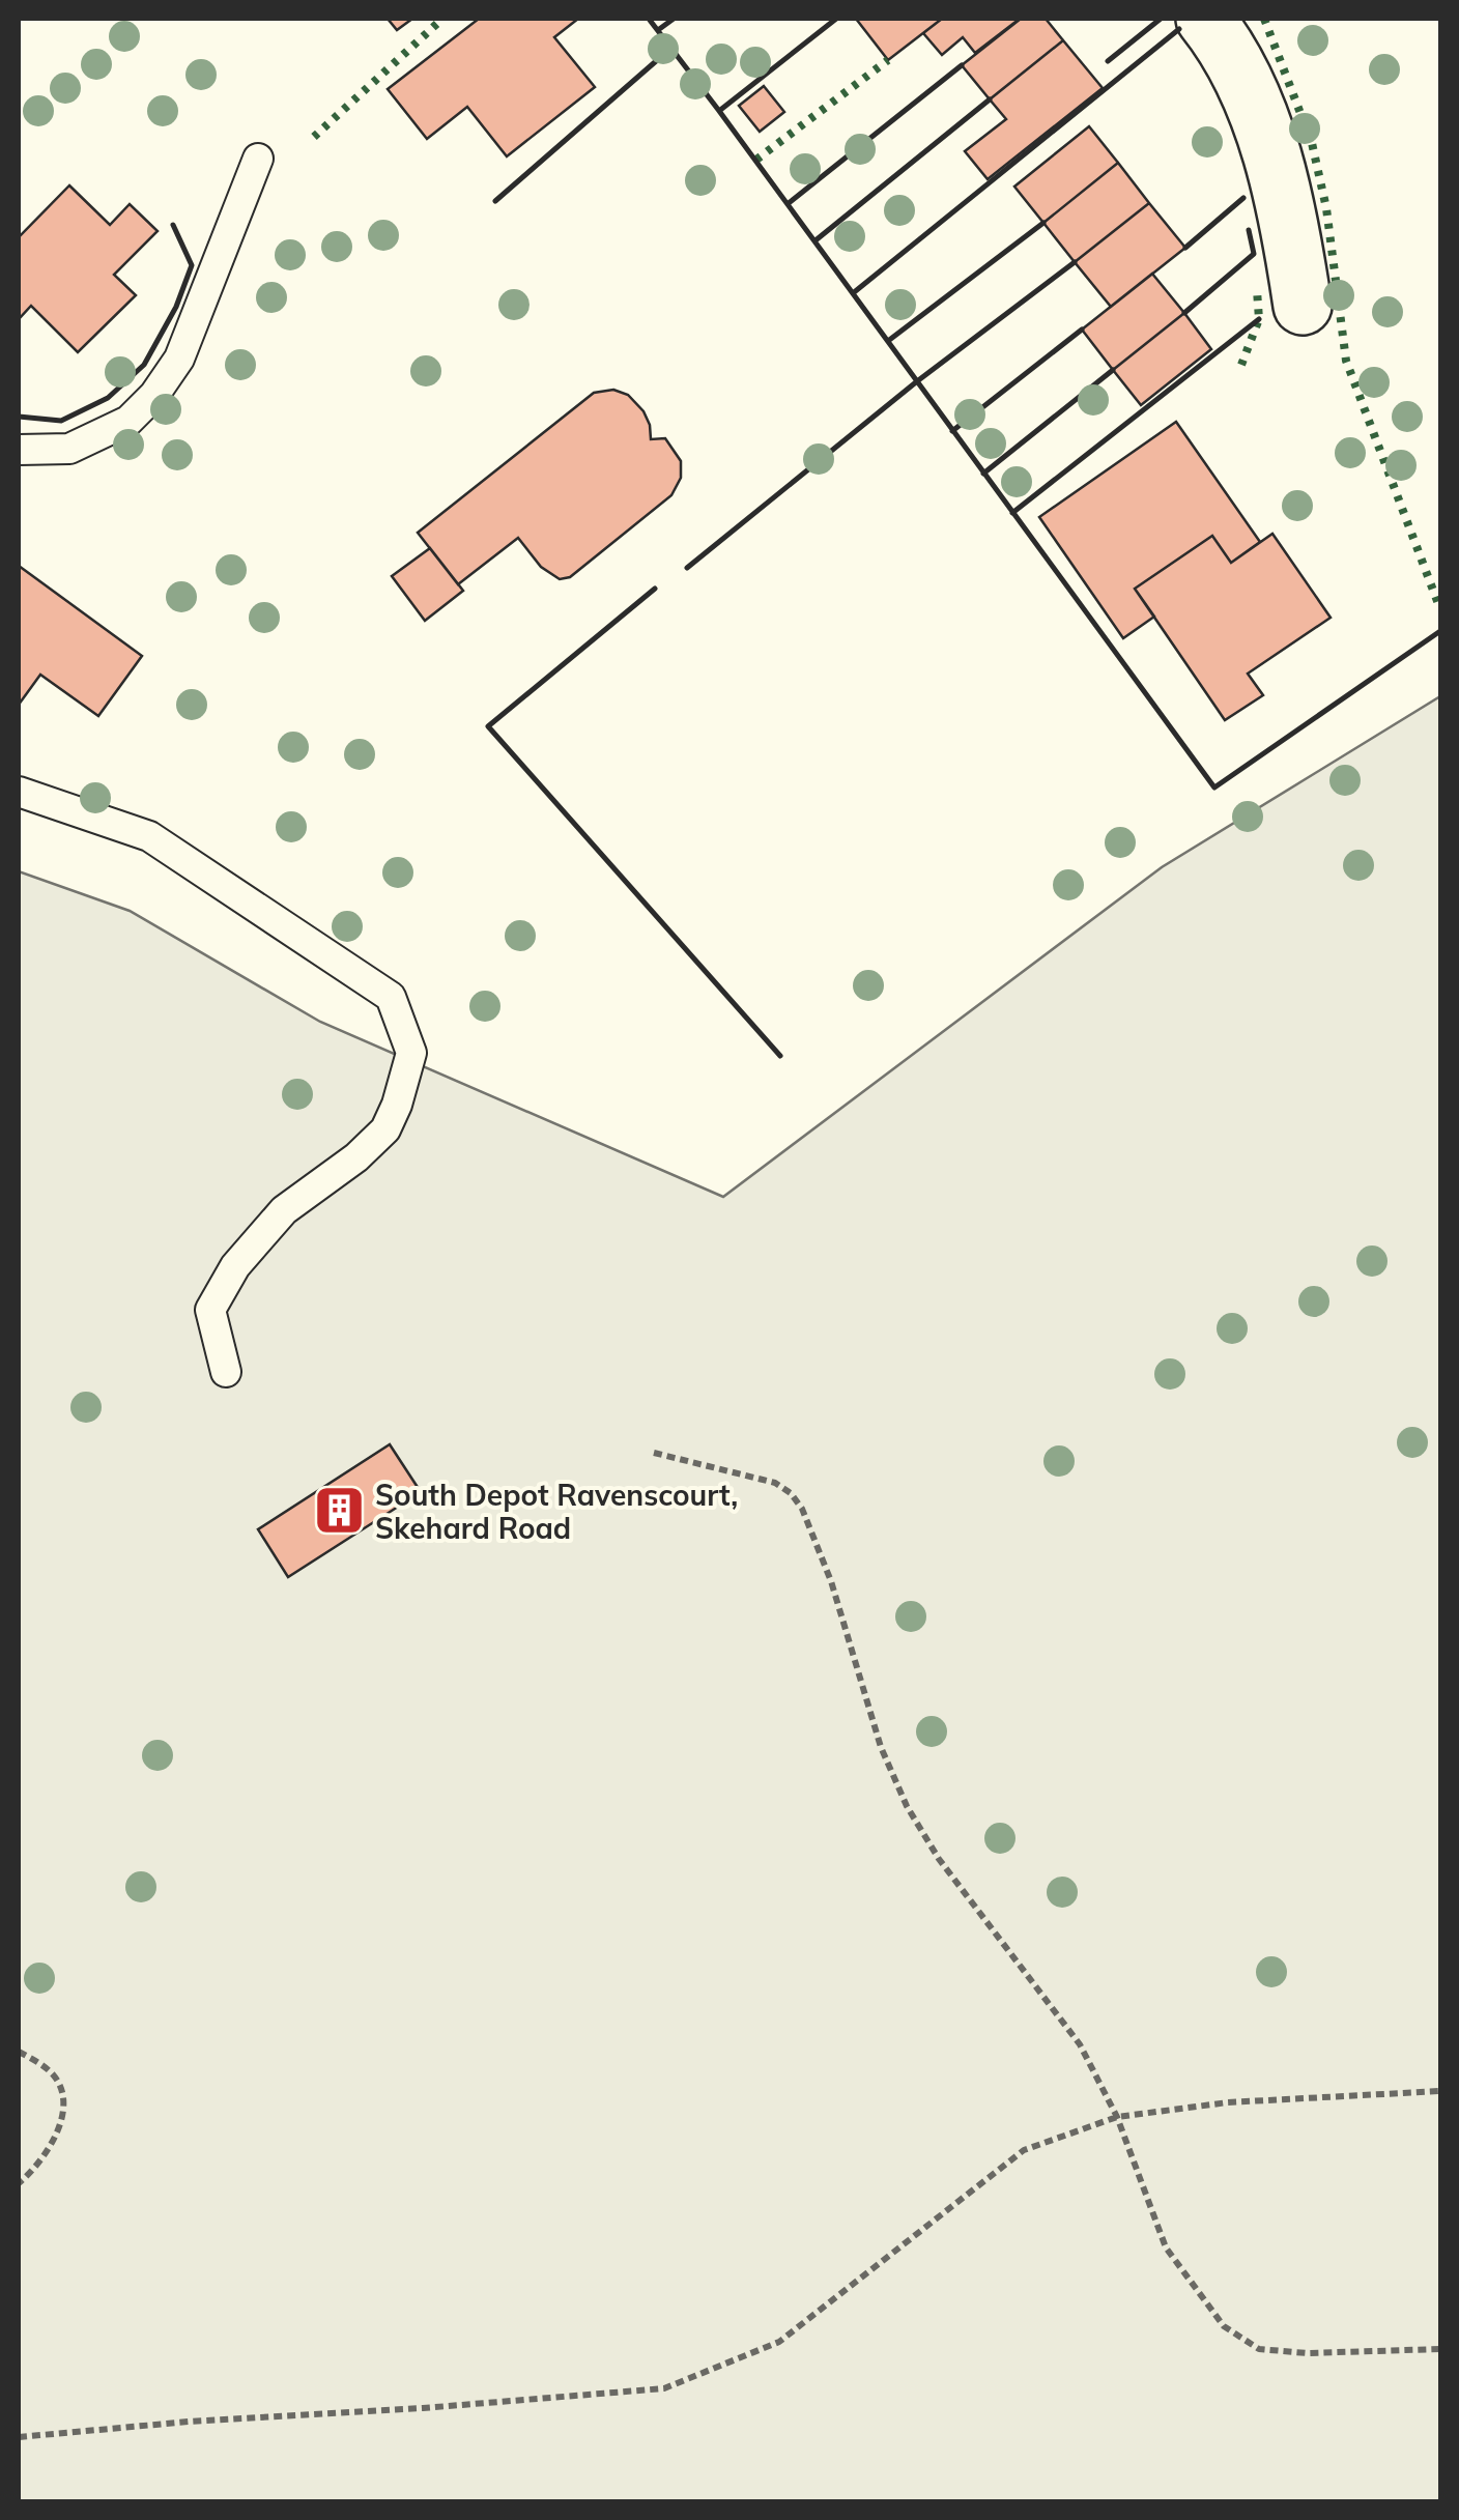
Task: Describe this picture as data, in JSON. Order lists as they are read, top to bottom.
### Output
{
  "places": {
    "building": ["South Depot Ravenscourt, Skehard Road"]
  }
}
